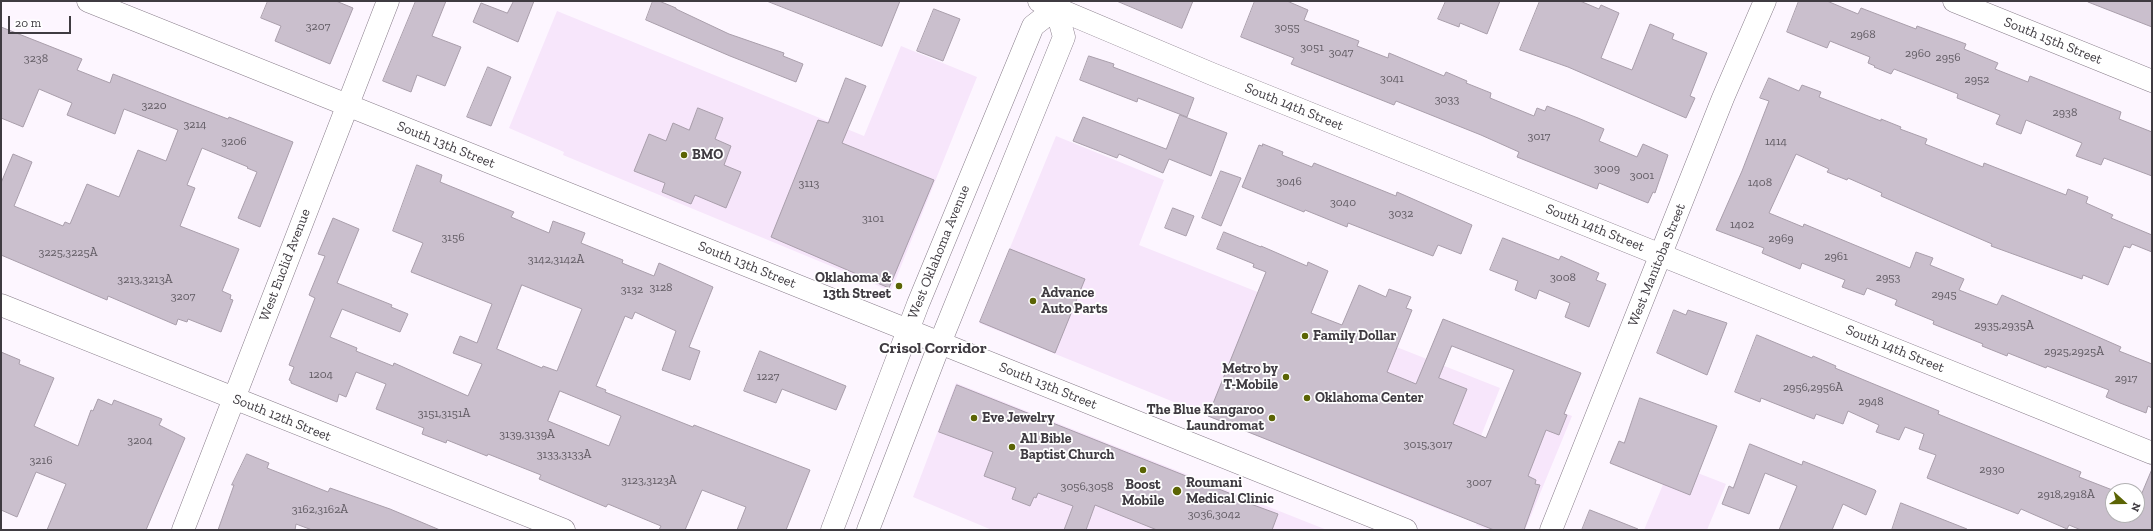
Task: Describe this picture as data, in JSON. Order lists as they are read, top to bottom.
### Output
{
  "streets": {
    "street": [
      "South 15th Street",
      "South 14th Street",
      "South 13th Street",
      "West Oklahoma Avenue",
      "West Euclid Avenue",
      "West Manitoba Street",
      "South 12th Street"
    ]
  },
  "crossings": [
    ["South 14th Street", "West Oklahoma Avenue"],
    ["South 14th Street", "West Manitoba Street"],
    ["South 13th Street", "West Oklahoma Avenue"],
    ["South 13th Street", "West Euclid Avenue"],
    ["West Euclid Avenue", "South 12th Street"]
  ],
  "districts": ["Crisol Corridor"],
  "places": [
    "BMO",
    "Oklahoma & 13th Street",
    "Advance Auto Parts",
    "Family Dollar",
    "Metro by T-Mobile",
    "Oklahoma Center",
    "Eve Jewelry",
    "The Blue Kangaroo Laundromat",
    "All Bible Baptist Church",
    "Boost Mobile",
    "Roumani Medical Clinic"
  ],
  "house_numbers": [
    "3207",
    "3055",
    "2968",
    "3051",
    "3047",
    "2960",
    "2956",
    "3238",
    "3041",
    "2952",
    "3033",
    "3220",
    "2938",
    "3214",
    "3017",
    "3206",
    "1414",
    "3009",
    "3001",
    "3046",
    "1408",
    "3113",
    "3040",
    "3032",
    "3101",
    "1402",
    "3156",
    "2969",
    "3225,3225A",
    "2961",
    "3142,3142A",
    "3008",
    "2953",
    "3213,3213A",
    "3128",
    "3132",
    "2945",
    "3207",
    "2935,2935A",
    "2925,2925A",
    "1204",
    "1227",
    "2917",
    "2956,2956A",
    "2948",
    "3151,3151A",
    "3139,3139A",
    "3204",
    "3015,3017",
    "3133,3133A",
    "3216",
    "2930",
    "3123,3123A",
    "3007",
    "3056,3058",
    "2918,2918A",
    "3162,3162A",
    "3036,3042"
  ],
  "scale_bar": "20 m",
  "north": "right"
}
